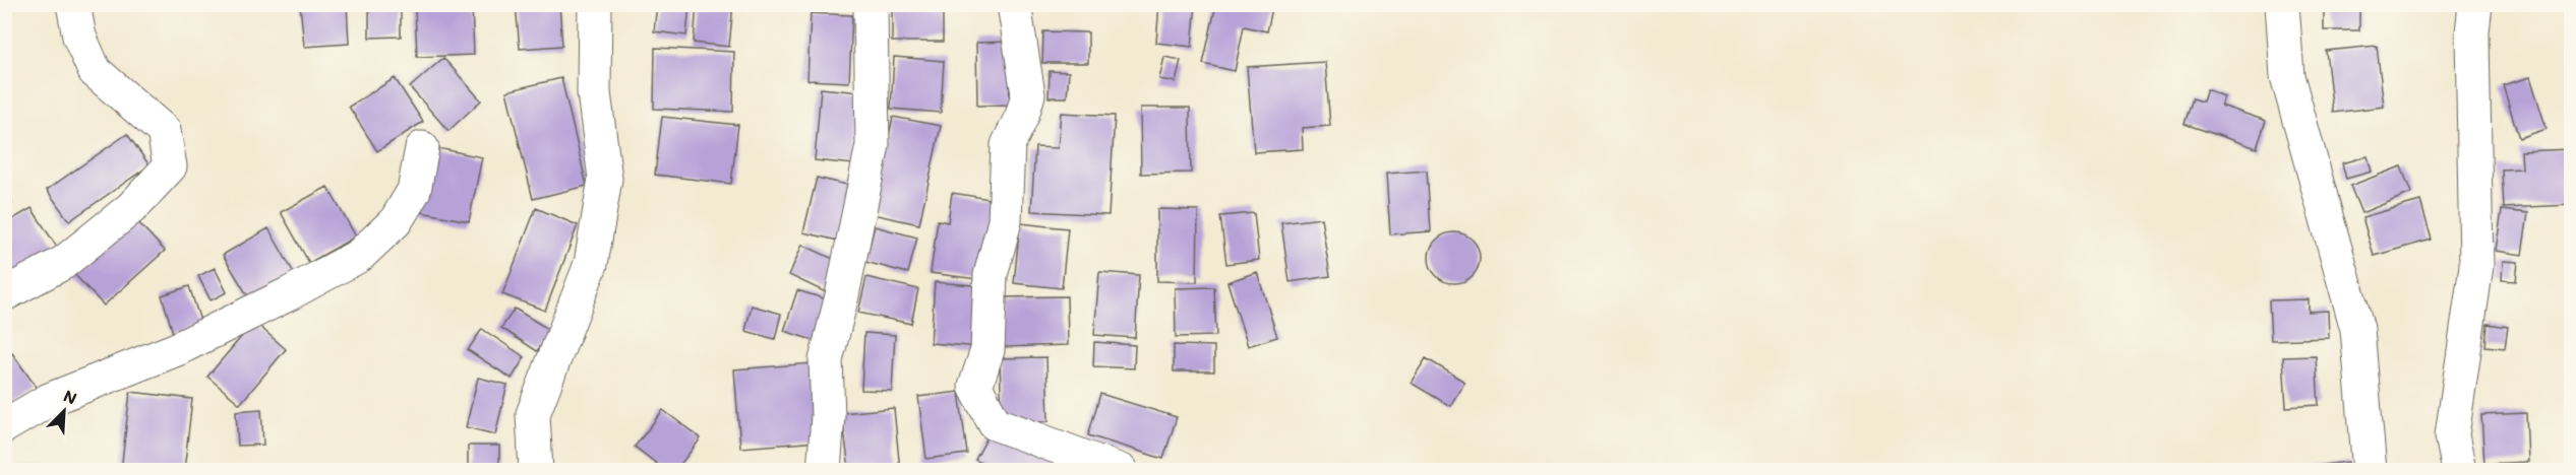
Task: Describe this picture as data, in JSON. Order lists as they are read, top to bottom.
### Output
{
  "north": "top right"
}
